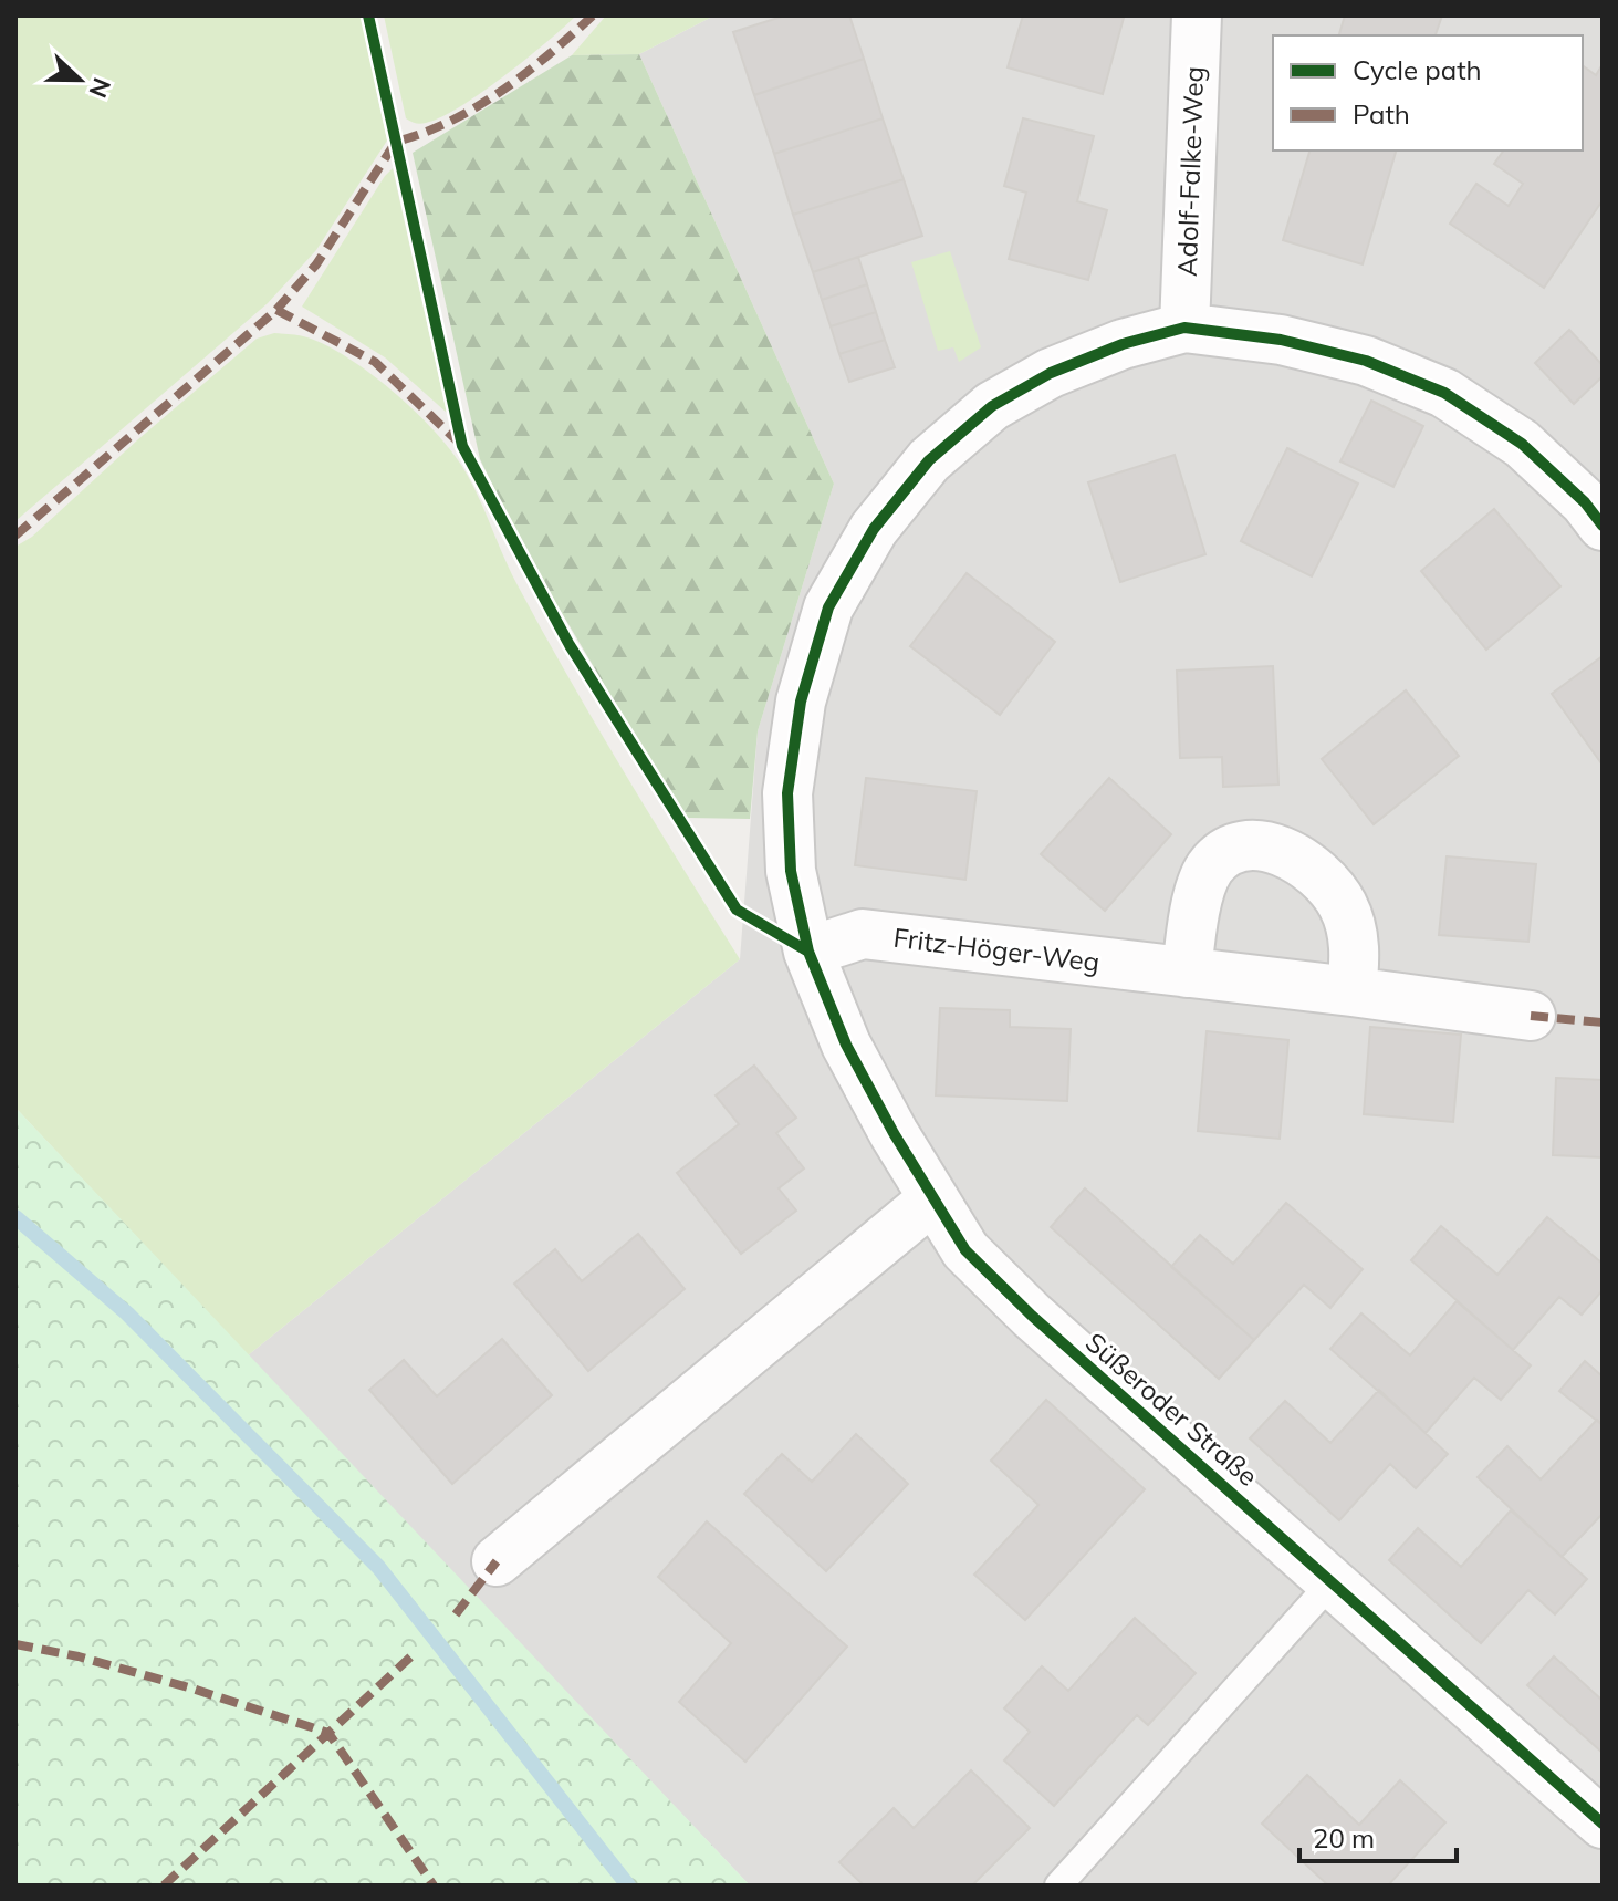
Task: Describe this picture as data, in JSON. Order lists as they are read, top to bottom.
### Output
{
  "streets": {
    "street": ["Adolf-Falke-Weg", "Fritz-Höger-Weg", "Süßeroder Straße"]
  },
  "crossings": [
    ["Adolf-Falke-Weg", "Süßeroder Straße"],
    ["Fritz-Höger-Weg", "Süßeroder Straße"]
  ],
  "legend": ["Cycle path", "Path"],
  "scale_bar": "20 m",
  "north": "right"
}
